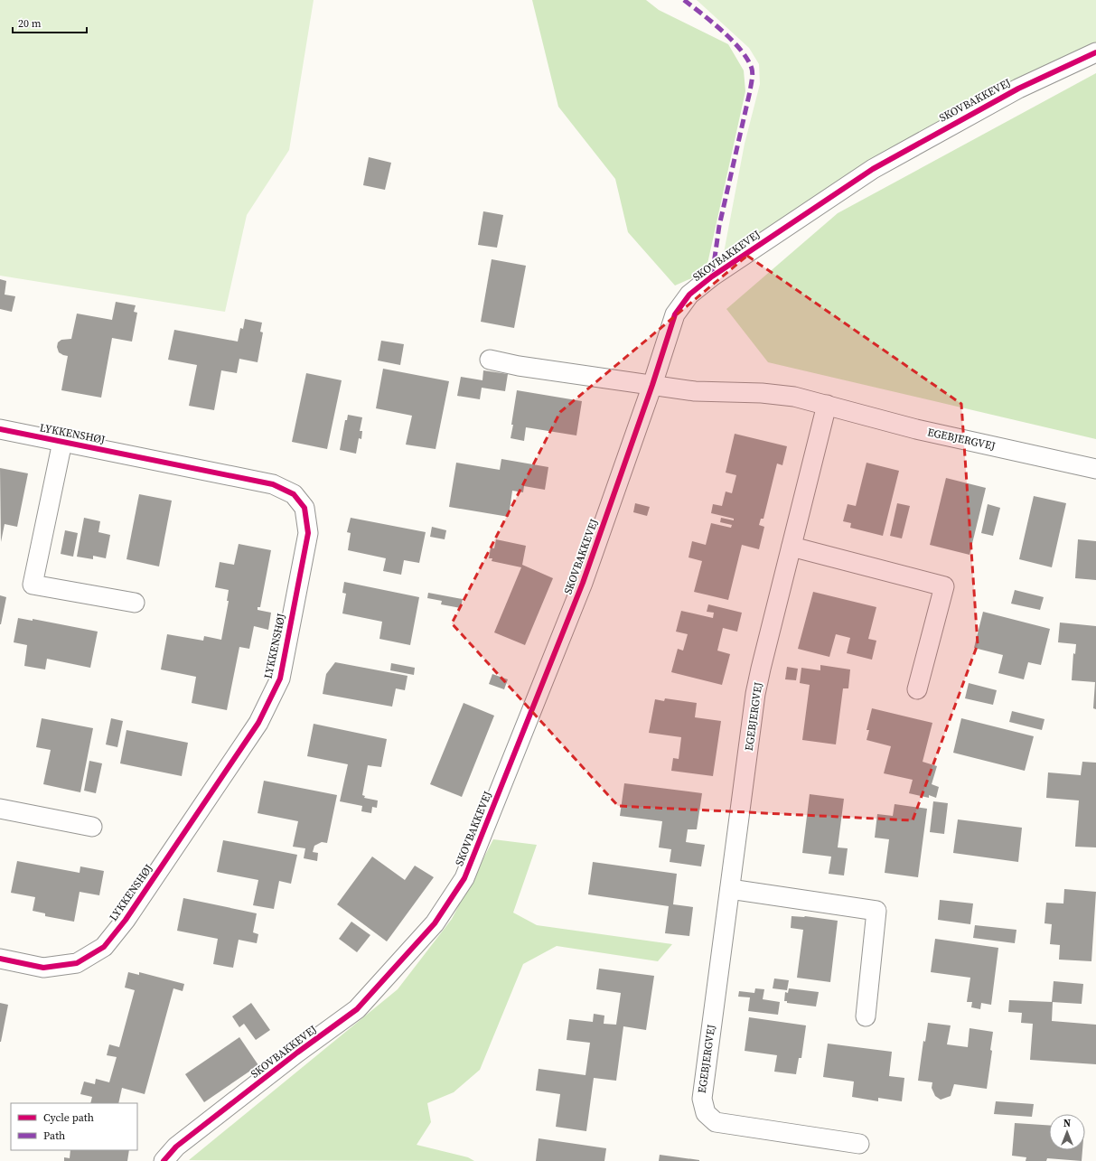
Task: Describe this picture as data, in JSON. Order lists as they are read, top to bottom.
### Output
{
  "streets": {
    "street": ["SKOVBAKKEVEJ", "LYKKENSHØJ", "EGEBJERGVEJ"]
  },
  "crossings": [
    ["SKOVBAKKEVEJ", "EGEBJERGVEJ"]
  ],
  "legend": ["Cycle path", "Path"],
  "scale_bar": "20 m",
  "north": "top"
}
